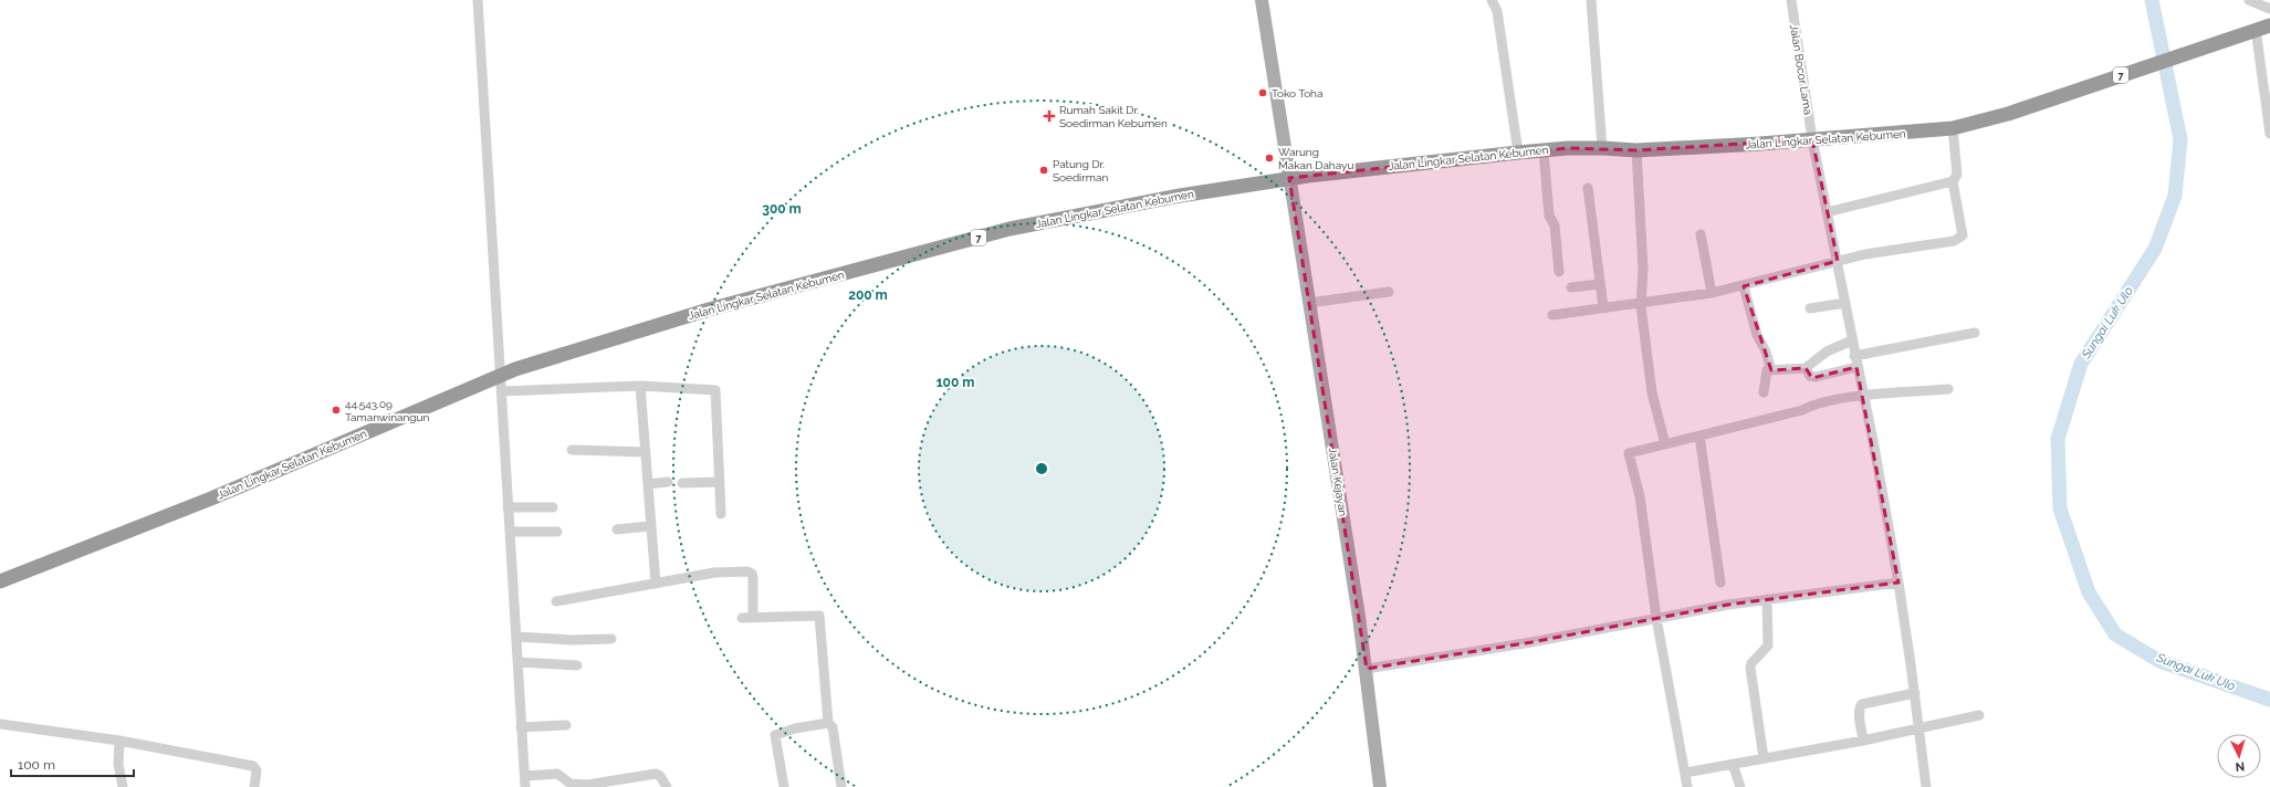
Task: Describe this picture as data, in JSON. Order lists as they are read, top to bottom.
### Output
{
  "streets": {
    "highway": ["7", "Jalan Lingkar Selatan Kebumen"],
    "main road": ["Jalan Kejayan"],
    "street": ["Jalan Bocor Lama"]
  },
  "crossings": [
    ["Jalan Bocor Lama", "Jalan Lingkar Selatan Kebumen"],
    ["Jalan Lingkar Selatan Kebumen", "Jalan Kejayan"]
  ],
  "water": ["Sungai Luk Ulo"],
  "places": {
    "other": [
      "Toko Toha",
      "Warung Makan Dahayu",
      "Patung Dr. Soedirman",
      "44.543.09 Tamanwinangun"
    ],
    "health": ["Rumah Sakit Dr. Soedirman Kebumen"]
  },
  "scale_bar": "100 m",
  "north": "bottom",
  "rings": ["300 m", "200 m", "100 m"]
}
